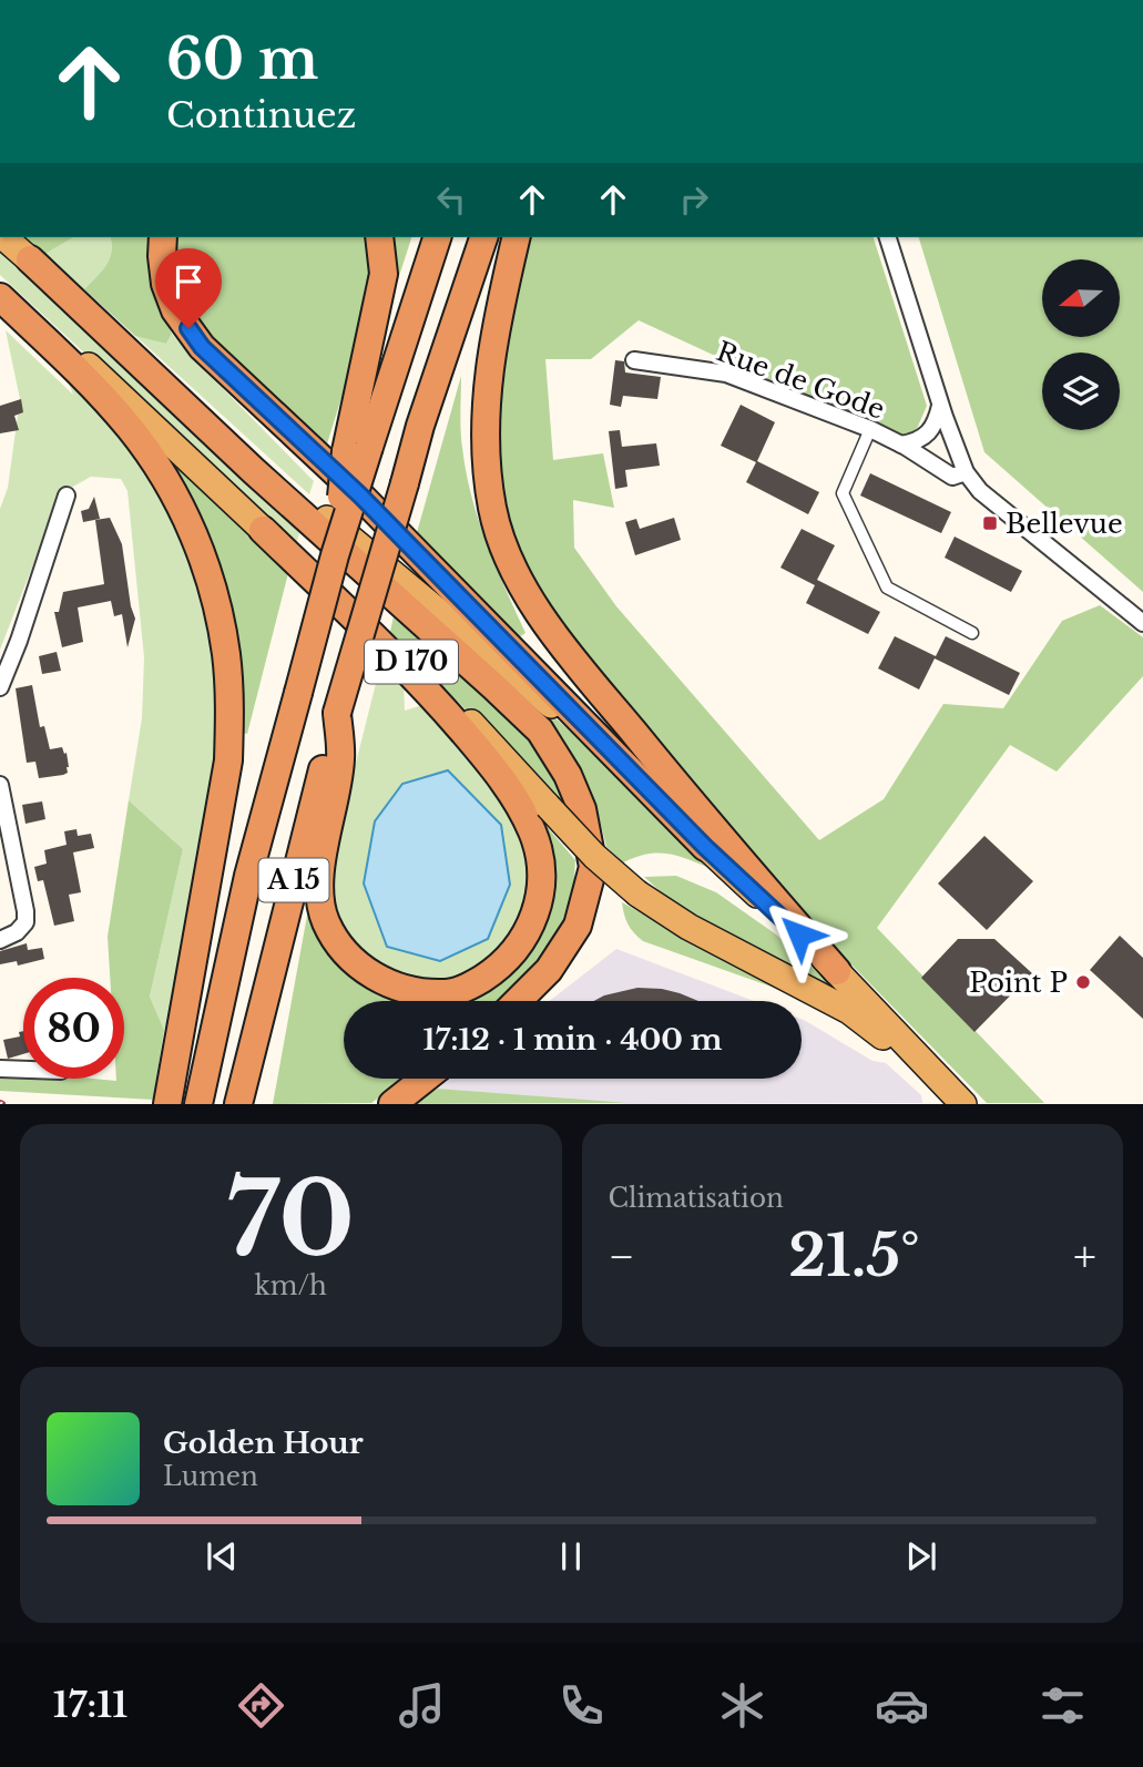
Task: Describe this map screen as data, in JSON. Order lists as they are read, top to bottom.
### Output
{
  "streets": {
    "highway": ["D 170", "A 15"],
    "street": ["Rue de Gode"]
  },
  "places": {
    "transit": ["Bellevue"],
    "other": ["Point P"]
  },
  "north": "left",
  "page": {
    "turn": ["60 m", "Continuez"],
    "limit": "80",
    "trip": "17:12 · 1 min · 400 m",
    "tile": [
      ["70", "km/h"],
      "Climatisation"
    ],
    "heat": ["−", "21.5°", "+"],
    "song": ["Golden Hour", "Lumen"],
    "tabs": "17:11"
  }
}
